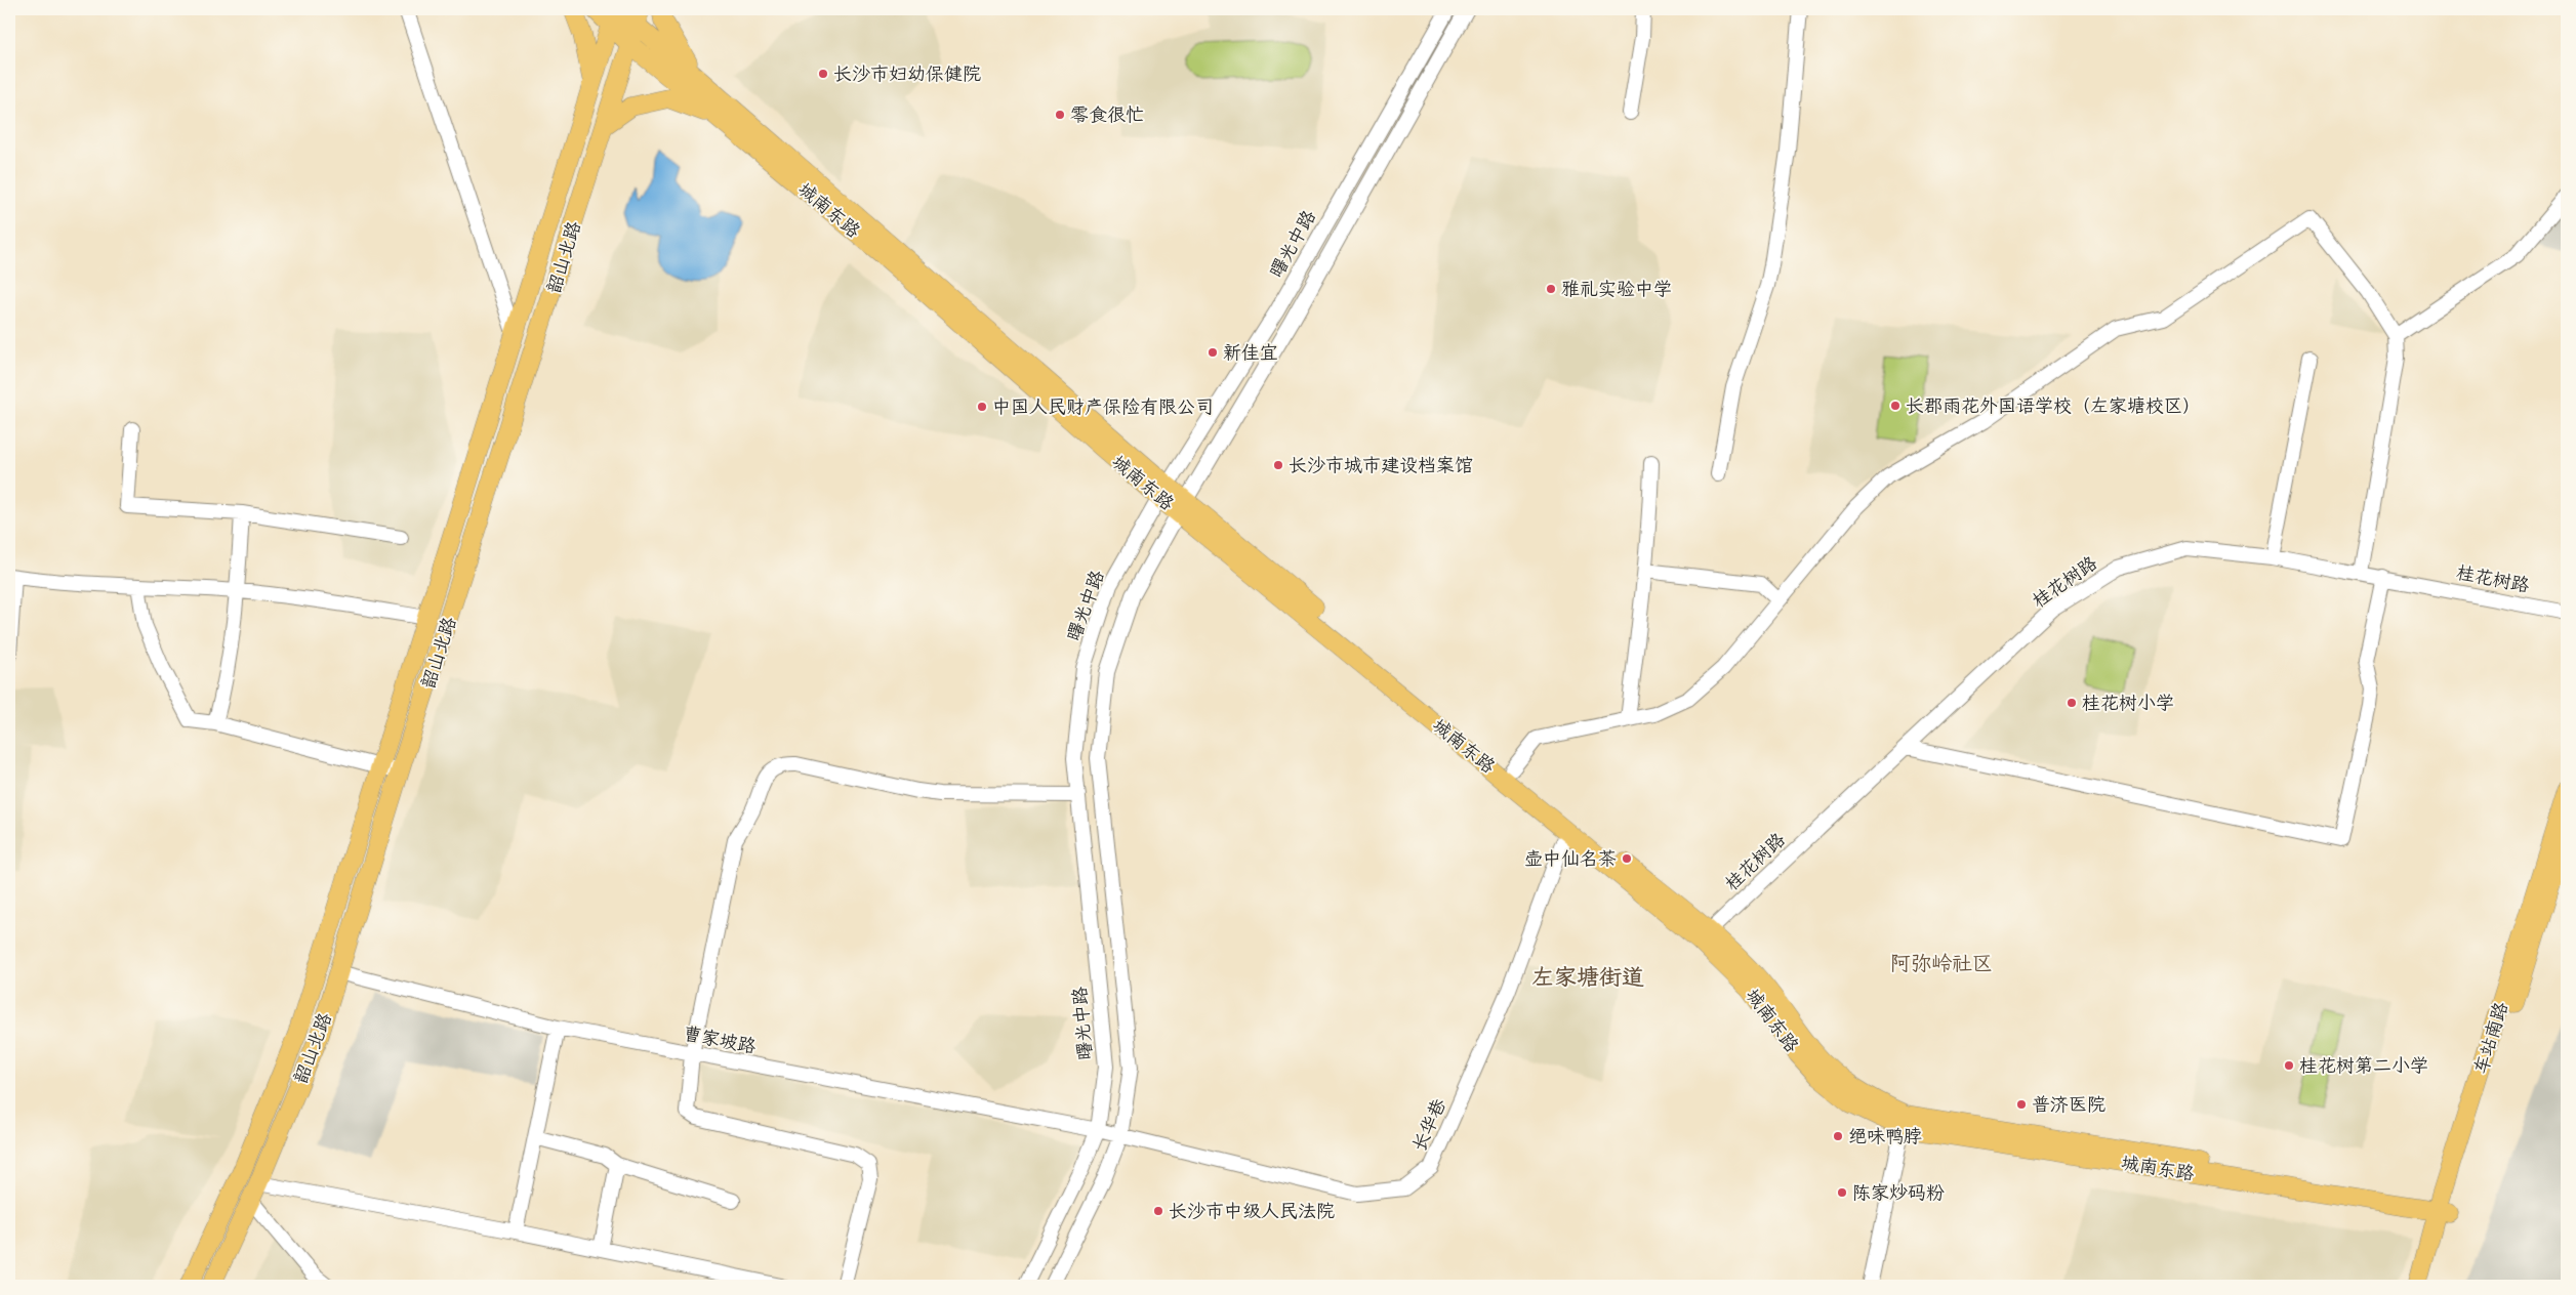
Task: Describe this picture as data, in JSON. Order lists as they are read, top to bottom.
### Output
{
  "streets": {
    "main road": ["城南东路", "韶山北路", "车站南路"],
    "street": [
      "曙光中路",
      "桂花树路",
      "曹家坡路",
      "长华巷"
    ]
  },
  "crossings": [
    ["城南东路", "曙光中路"],
    ["城南东路", "韶山北路"],
    ["城南东路", "桂花树路"],
    ["城南东路", "车站南路"],
    ["城南东路", "长华巷"],
    ["曙光中路", "曹家坡路"],
    ["曙光中路", "长华巷"],
    ["韶山北路", "曹家坡路"],
    ["曹家坡路", "长华巷"]
  ],
  "districts": ["阿弥岭社区", "左家塘街道"],
  "places": [
    "长沙市妇幼保健院",
    "零食很忙",
    "雅礼实验中学",
    "新佳宜",
    "长郡雨花外国语学校（左家塘校区）",
    "中国人民财产保险有限公司",
    "长沙市城市建设档案馆",
    "桂花树小学",
    "壶中仙名茶",
    "桂花树第二小学",
    "普济医院",
    "绝味鸭脖",
    "陈家炒码粉",
    "长沙市中级人民法院"
  ]
}
